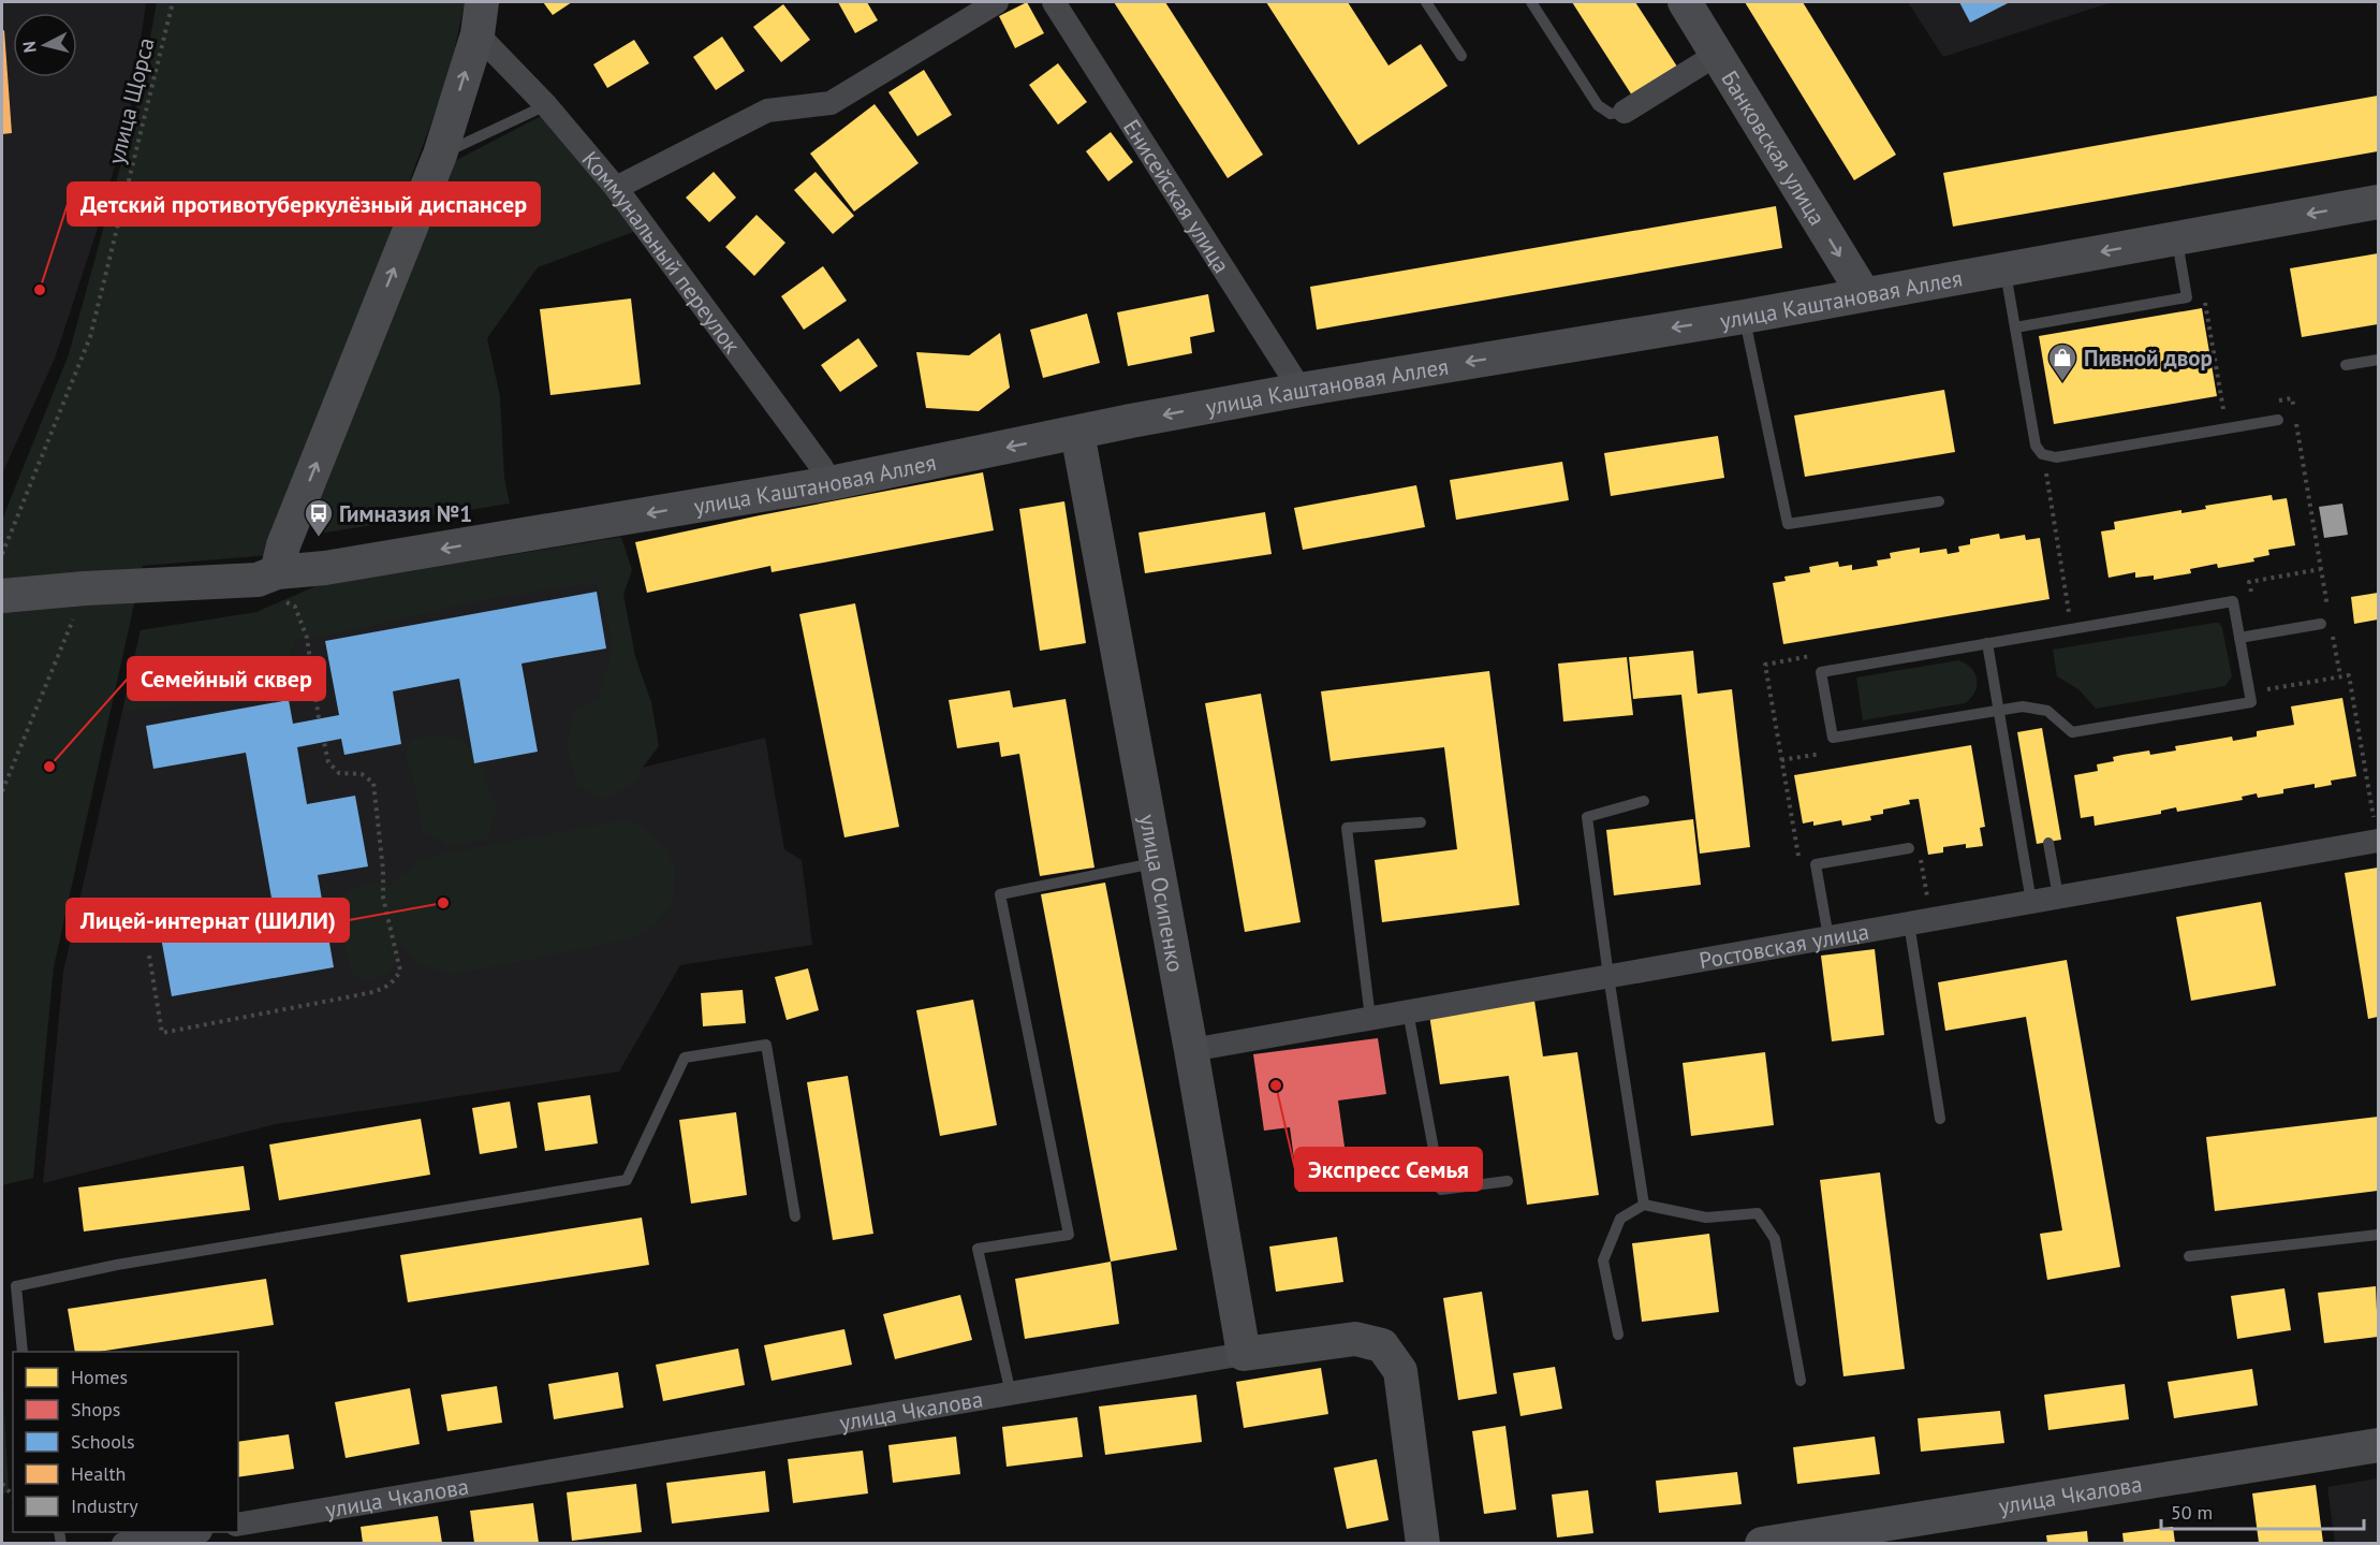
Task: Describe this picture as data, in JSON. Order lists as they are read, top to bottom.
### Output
{
  "streets": {
    "street": [
      "Банковская улица",
      "Енисейская улица",
      "Коммунальный переулок",
      "улица Каштановая Аллея",
      "улица Осипенко",
      "Ростовская улица",
      "улица Чкалова"
    ],
    "path": ["улица Щорса"]
  },
  "crossings": [
    ["Банковская улица", "улица Каштановая Аллея"],
    ["Енисейская улица", "улица Каштановая Аллея"],
    ["Коммунальный переулок", "улица Каштановая Аллея"],
    ["улица Каштановая Аллея", "улица Осипенко"],
    ["улица Осипенко", "Ростовская улица"],
    ["улица Осипенко", "улица Чкалова"]
  ],
  "one_way": ["Банковская улица", "улица Каштановая Аллея"],
  "places": {
    "other": [
      "Детский противотуберкулёзный диспансер",
      "Семейный сквер",
      "Лицей-интернат (ШИЛИ)",
      "Экспресс Семья"
    ],
    "shop": ["Пивной двор"],
    "bus stop": ["Гимназия №1"]
  },
  "legend": [
    "Homes",
    "Shops",
    "Schools",
    "Health",
    "Industry"
  ],
  "scale_bar": "50 m",
  "north": "left"
}
